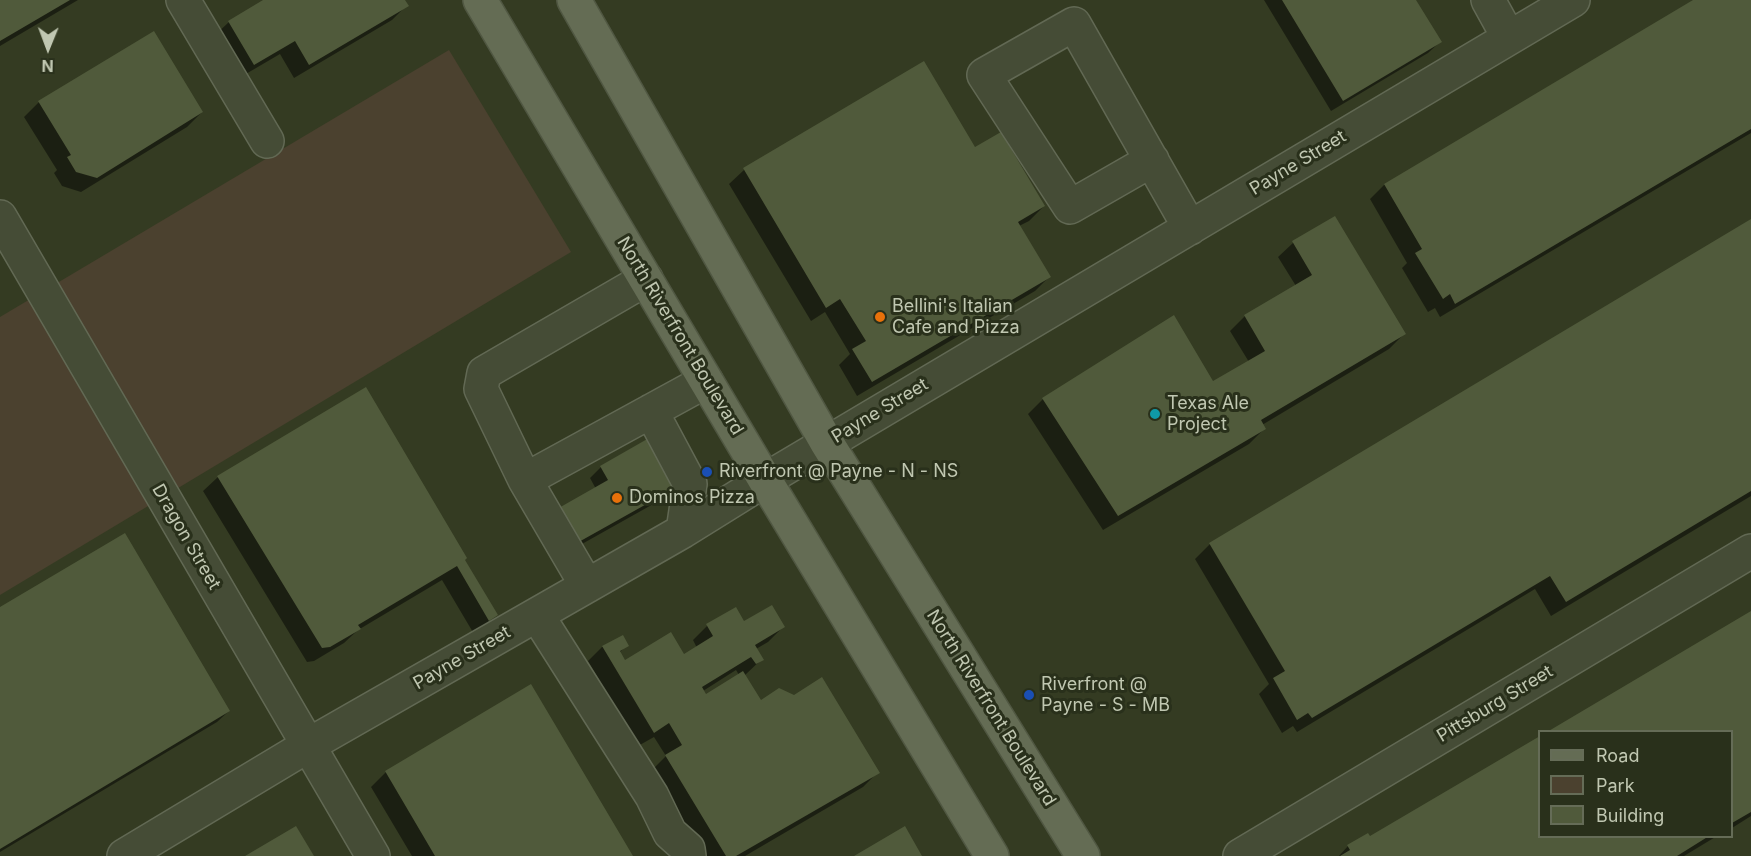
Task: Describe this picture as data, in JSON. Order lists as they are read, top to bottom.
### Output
{
  "streets": {
    "main road": ["North Riverfront Boulevard"],
    "street": ["Payne Street", "Dragon Street", "Pittsburg Street"]
  },
  "crossings": [
    ["Payne Street", "North Riverfront Boulevard"],
    ["Payne Street", "Dragon Street"]
  ],
  "places": [
    "Bellini's Italian Cafe and Pizza",
    "Texas Ale Project",
    "Riverfront @ Payne - N - NS",
    "Dominos Pizza",
    "Riverfront @ Payne - S - MB"
  ],
  "legend": ["Road", "Park", "Building"],
  "north": "bottom"
}
